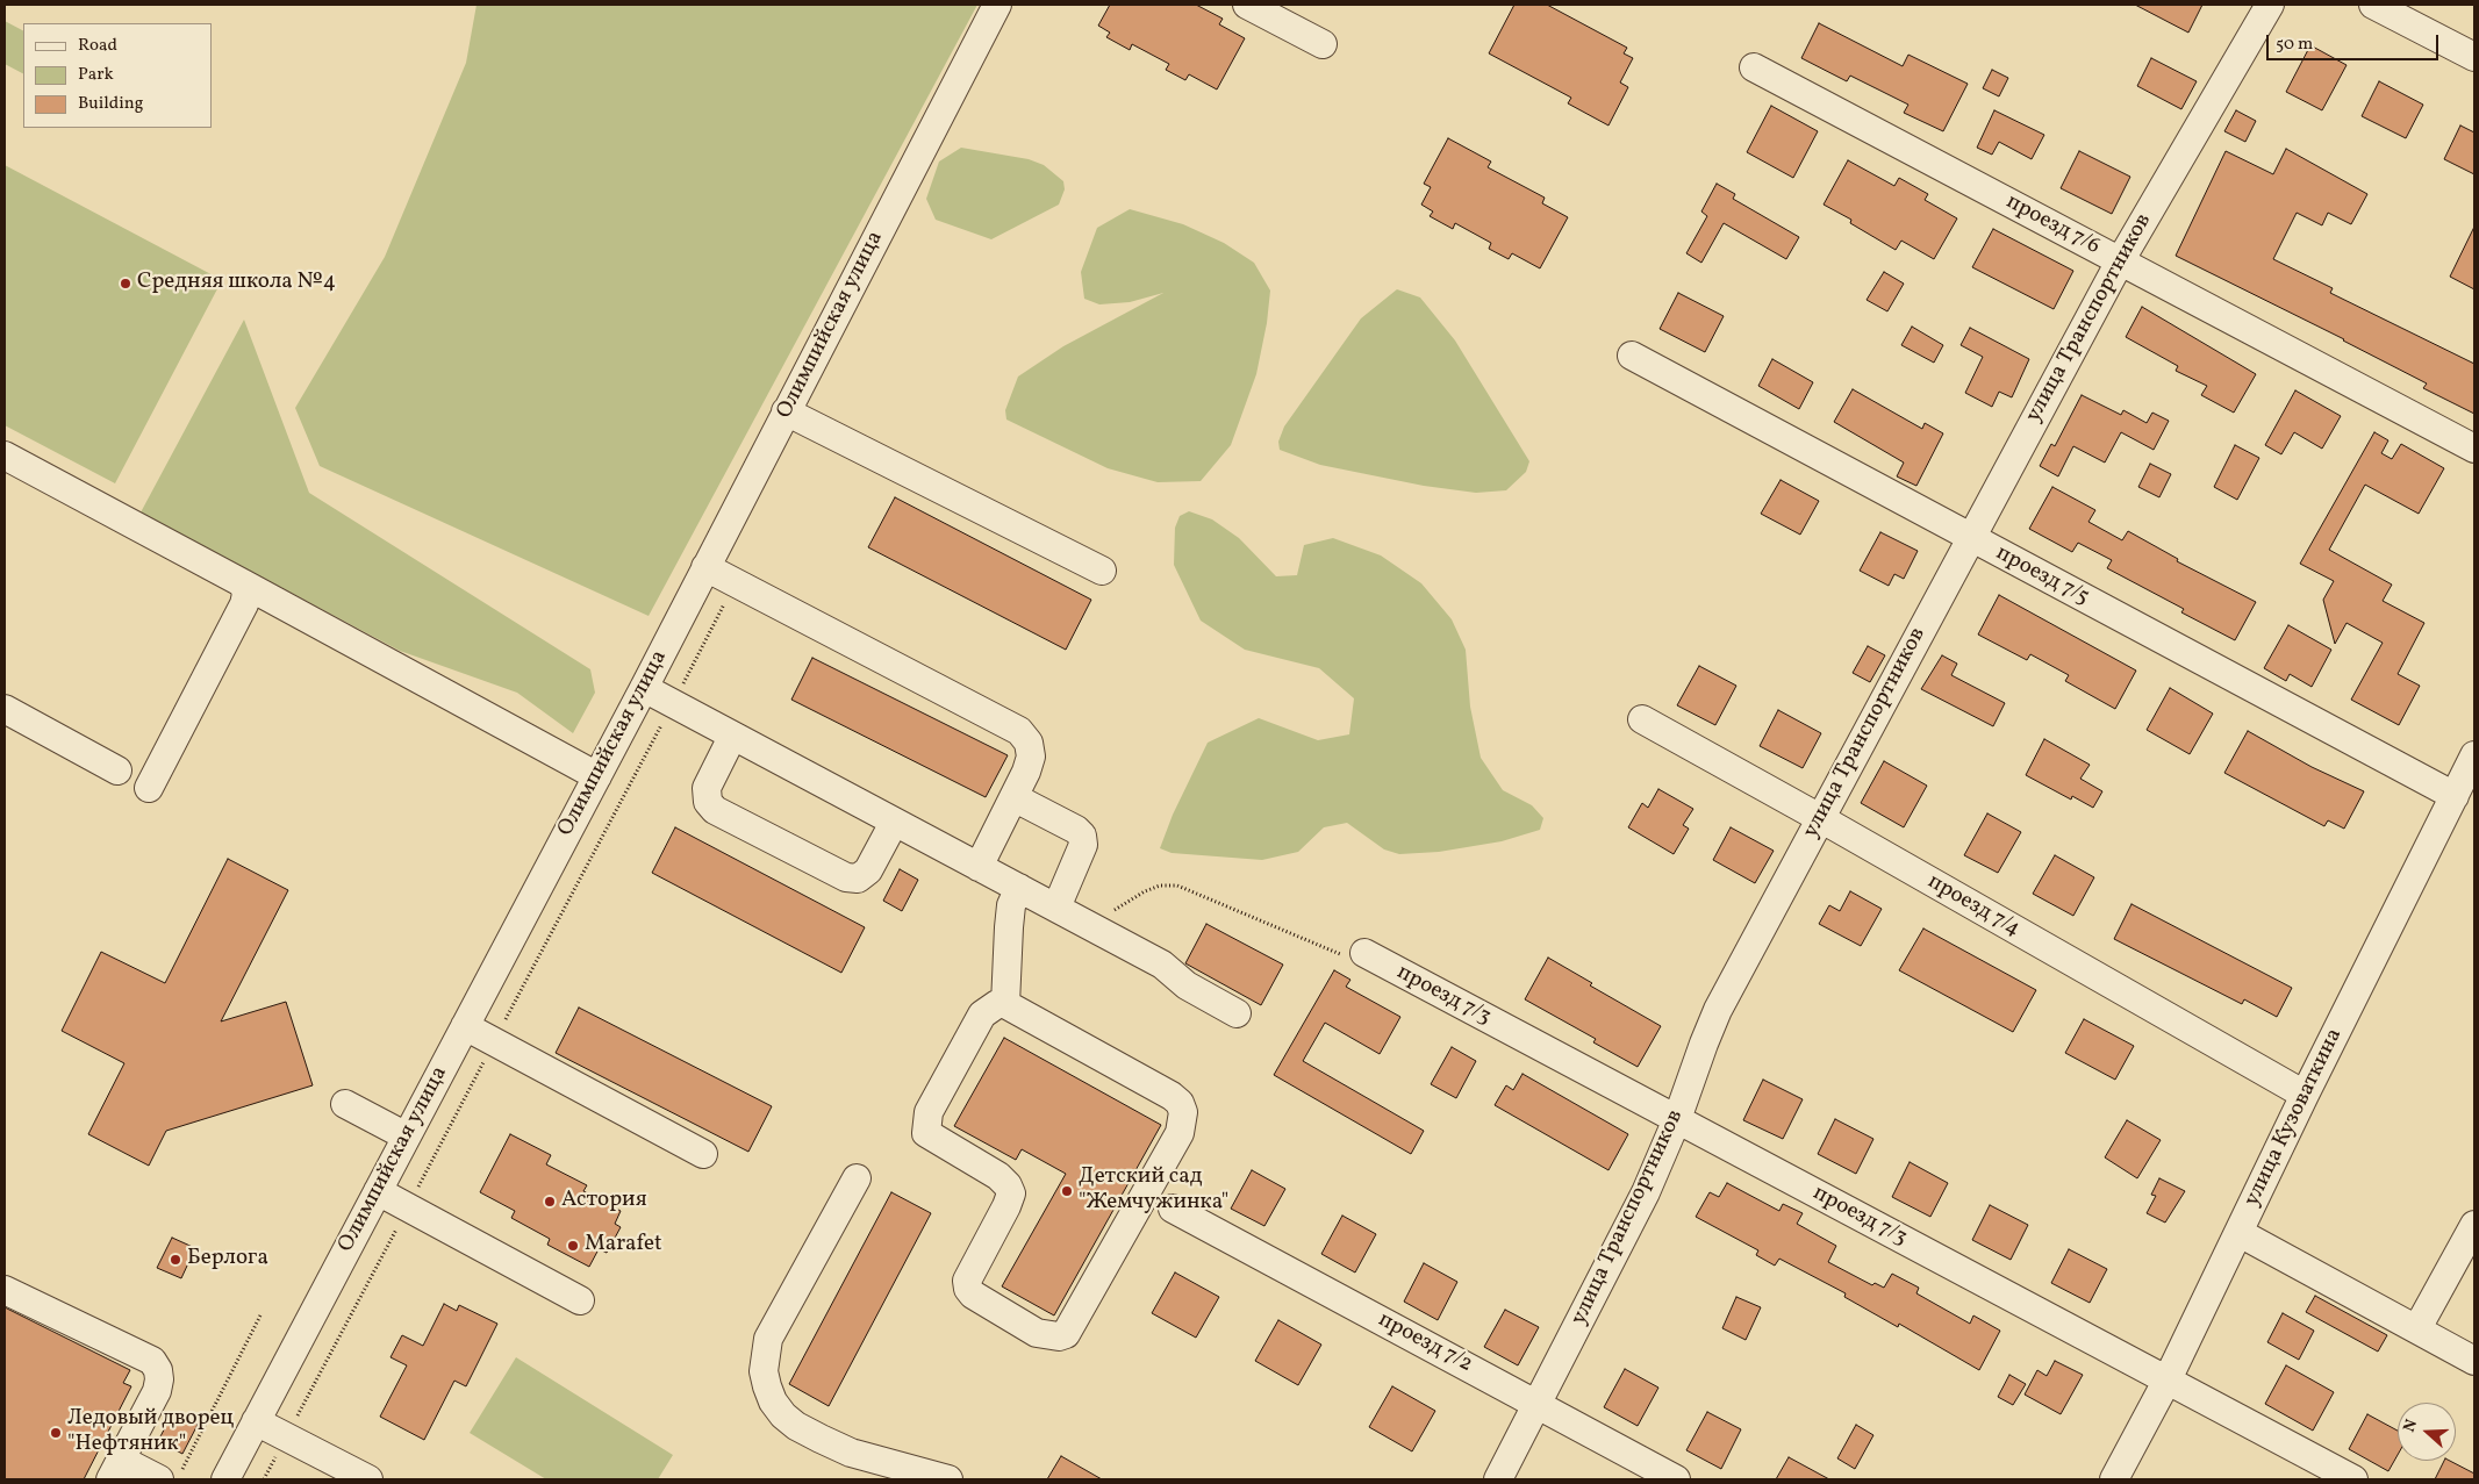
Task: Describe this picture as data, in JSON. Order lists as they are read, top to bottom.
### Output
{
  "streets": {
    "street": [
      "проезд 7/6",
      "улица Транспортников",
      "Олимпийская улица",
      "проезд 7/5",
      "проезд 7/4",
      "проезд 7/3",
      "улица Кузоваткина",
      "проезд 7/2"
    ]
  },
  "crossings": [
    ["проезд 7/6", "улица Транспортников"],
    ["улица Транспортников", "проезд 7/5"],
    ["улица Транспортников", "проезд 7/4"],
    ["улица Транспортников", "проезд 7/3"],
    ["улица Транспортников", "проезд 7/2"],
    ["проезд 7/5", "улица Кузоваткина"],
    ["проезд 7/4", "улица Кузоваткина"],
    ["проезд 7/3", "улица Кузоваткина"]
  ],
  "places": [
    "Средняя школа №4",
    "Детский сад \"Жемчужинка\"",
    "Астория",
    "Marafet",
    "Берлога",
    "Ледовый дворец \"Нефтяник\""
  ],
  "legend": ["Road", "Park", "Building"],
  "scale_bar": "50 m",
  "north": "left"
}
